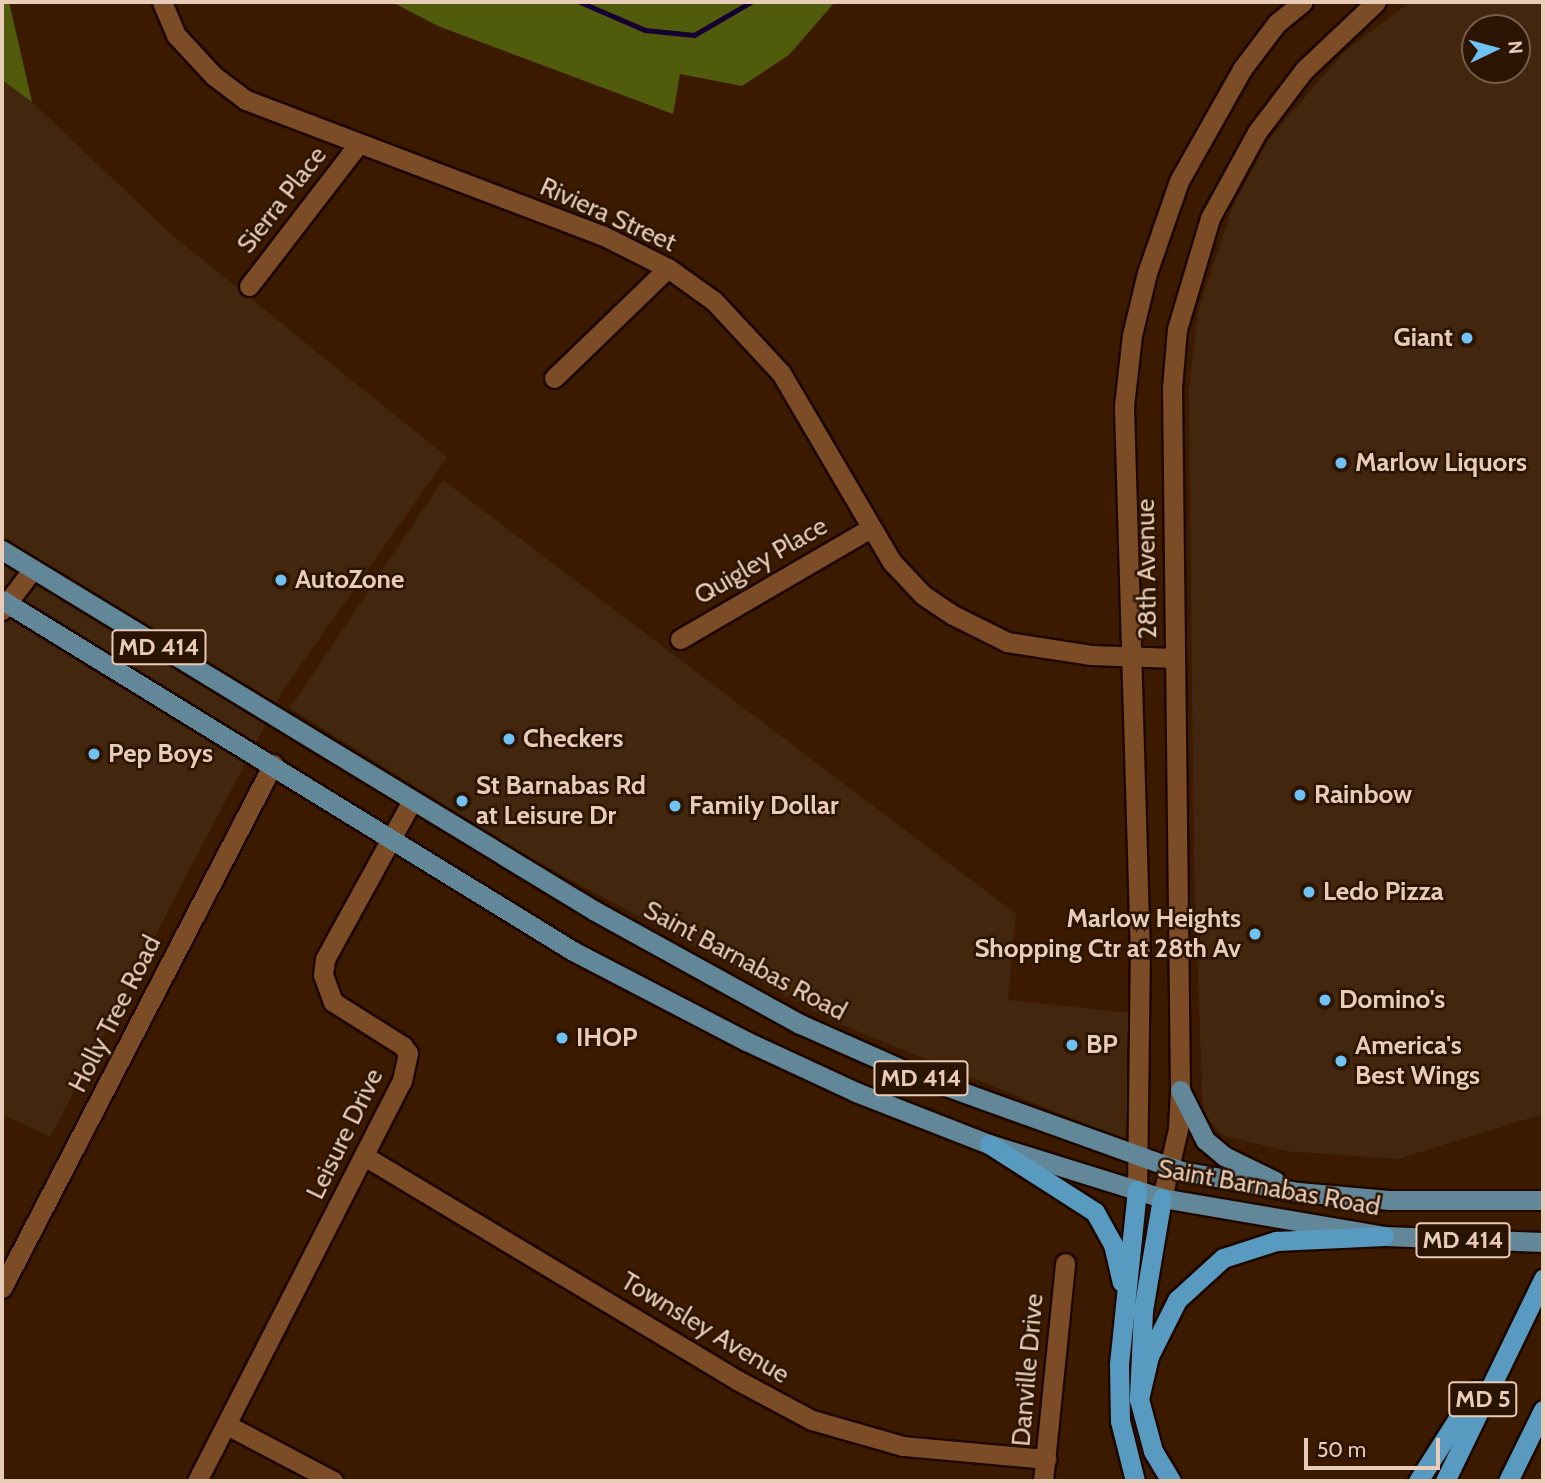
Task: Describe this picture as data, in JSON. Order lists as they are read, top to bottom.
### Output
{
  "streets": {
    "highway": ["MD 5"],
    "main road": ["MD 414", "Saint Barnabas Road"],
    "street": [
      "Sierra Place",
      "Riviera Street",
      "Quigley Place",
      "28th Avenue",
      "Holly Tree Road",
      "Leisure Drive",
      "Townsley Avenue",
      "Danville Drive"
    ]
  },
  "crossings": [
    ["Sierra Place", "Riviera Street"],
    ["Riviera Street", "Quigley Place"],
    ["Riviera Street", "28th Avenue"],
    ["28th Avenue", "Saint Barnabas Road"],
    ["Saint Barnabas Road", "Holly Tree Road"],
    ["Saint Barnabas Road", "Leisure Drive"],
    ["Leisure Drive", "Townsley Avenue"],
    ["Townsley Avenue", "Danville Drive"]
  ],
  "places": [
    "Giant",
    "Marlow Liquors",
    "AutoZone",
    "Checkers",
    "Pep Boys",
    "Rainbow",
    "St Barnabas Rd at Leisure Dr",
    "Family Dollar",
    "Ledo Pizza",
    "Marlow Heights Shopping Ctr at 28th Av",
    "Domino's",
    "IHOP",
    "BP",
    "America's Best Wings"
  ],
  "scale_bar": "50 m",
  "north": "right"
}
